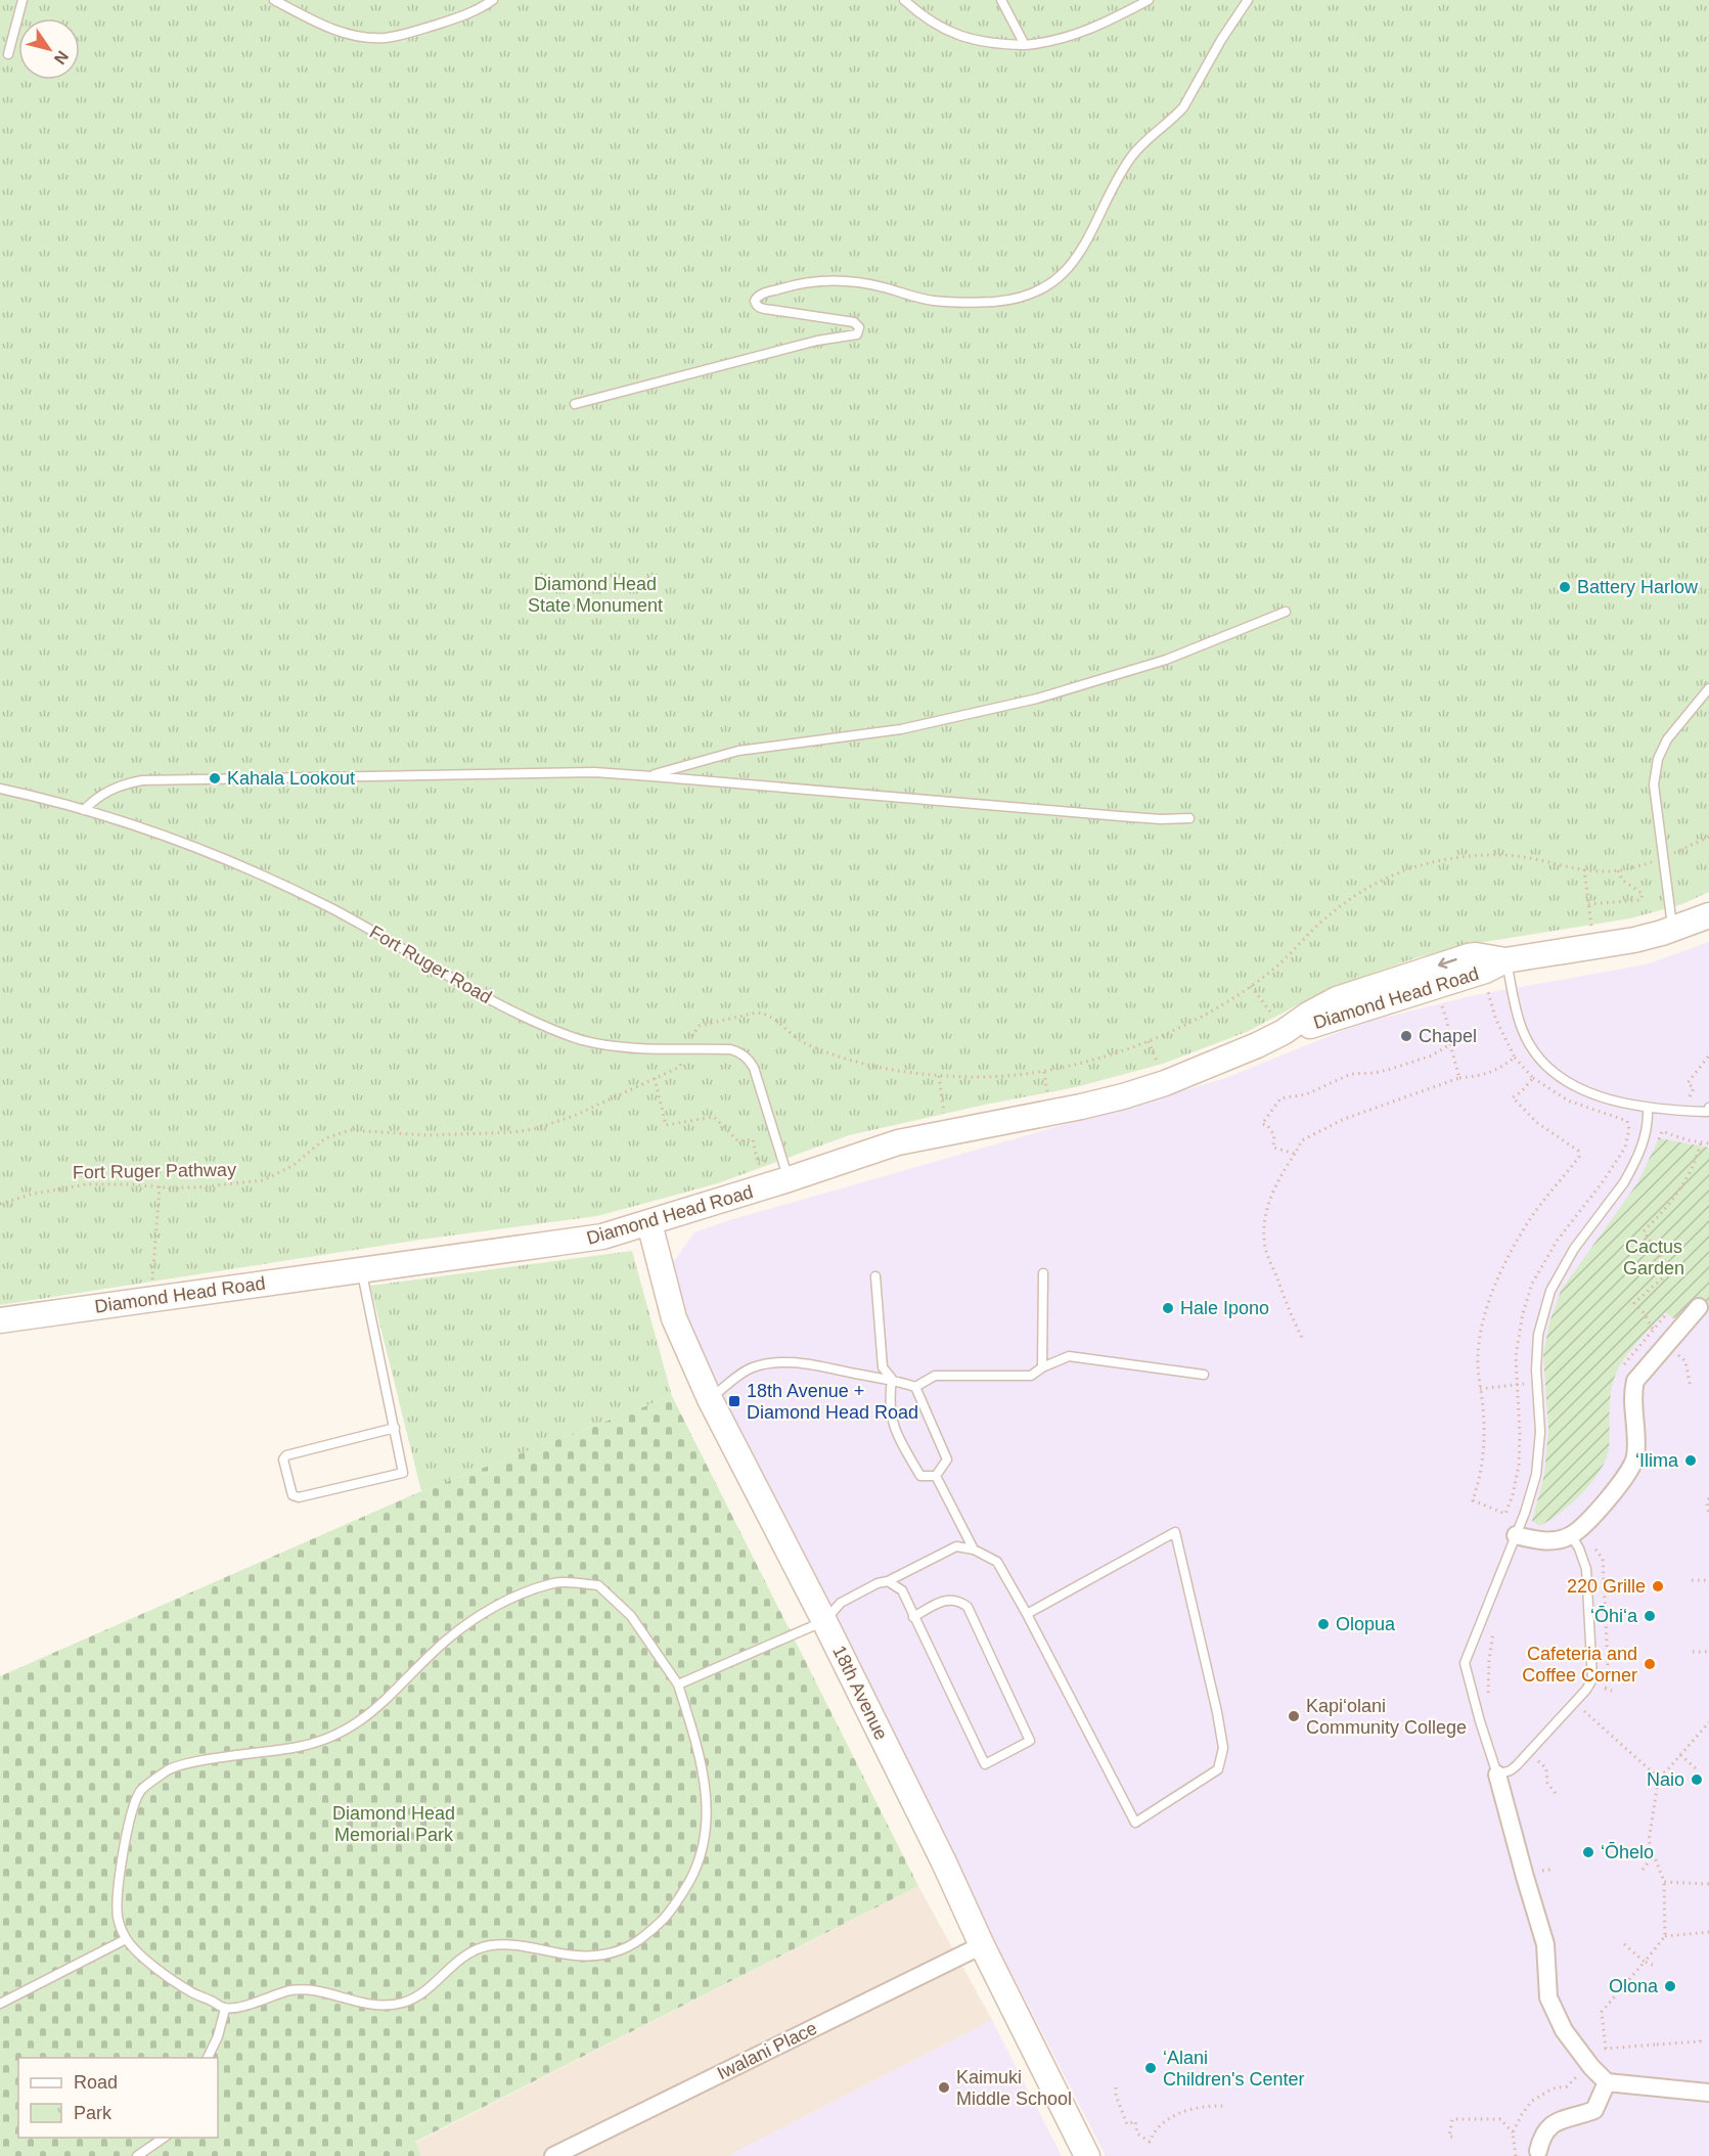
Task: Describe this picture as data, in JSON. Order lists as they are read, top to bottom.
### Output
{
  "streets": {
    "street": ["Diamond Head Road", "18th Avenue", "Iwalani Place"],
    "lane": ["Fort Ruger Road"],
    "path": ["Fort Ruger Pathway"]
  },
  "crossings": [
    ["Fort Ruger Road", "Diamond Head Road"],
    ["Diamond Head Road", "18th Avenue"],
    ["18th Avenue", "Iwalani Place"]
  ],
  "parks": ["Diamond Head State Monument", "Cactus Garden", "Diamond Head Memorial Park"],
  "places": {
    "other": [
      "Battery Harlow",
      "Kahala Lookout",
      "Chapel",
      "Hale Ipono",
      "ʻIlima",
      "220 Grille",
      "‘Ōhi‘a",
      "Olopua",
      "Cafeteria and Coffee Corner",
      "Kapi‘olani Community College",
      "Naio",
      "‘Ōhelo",
      "Olona",
      "‘Alani Children's Center",
      "Kaimuki Middle School"
    ],
    "transit": ["18th Avenue + Diamond Head Road"]
  },
  "legend": ["Road", "Park"],
  "north": "bottom right"
}
